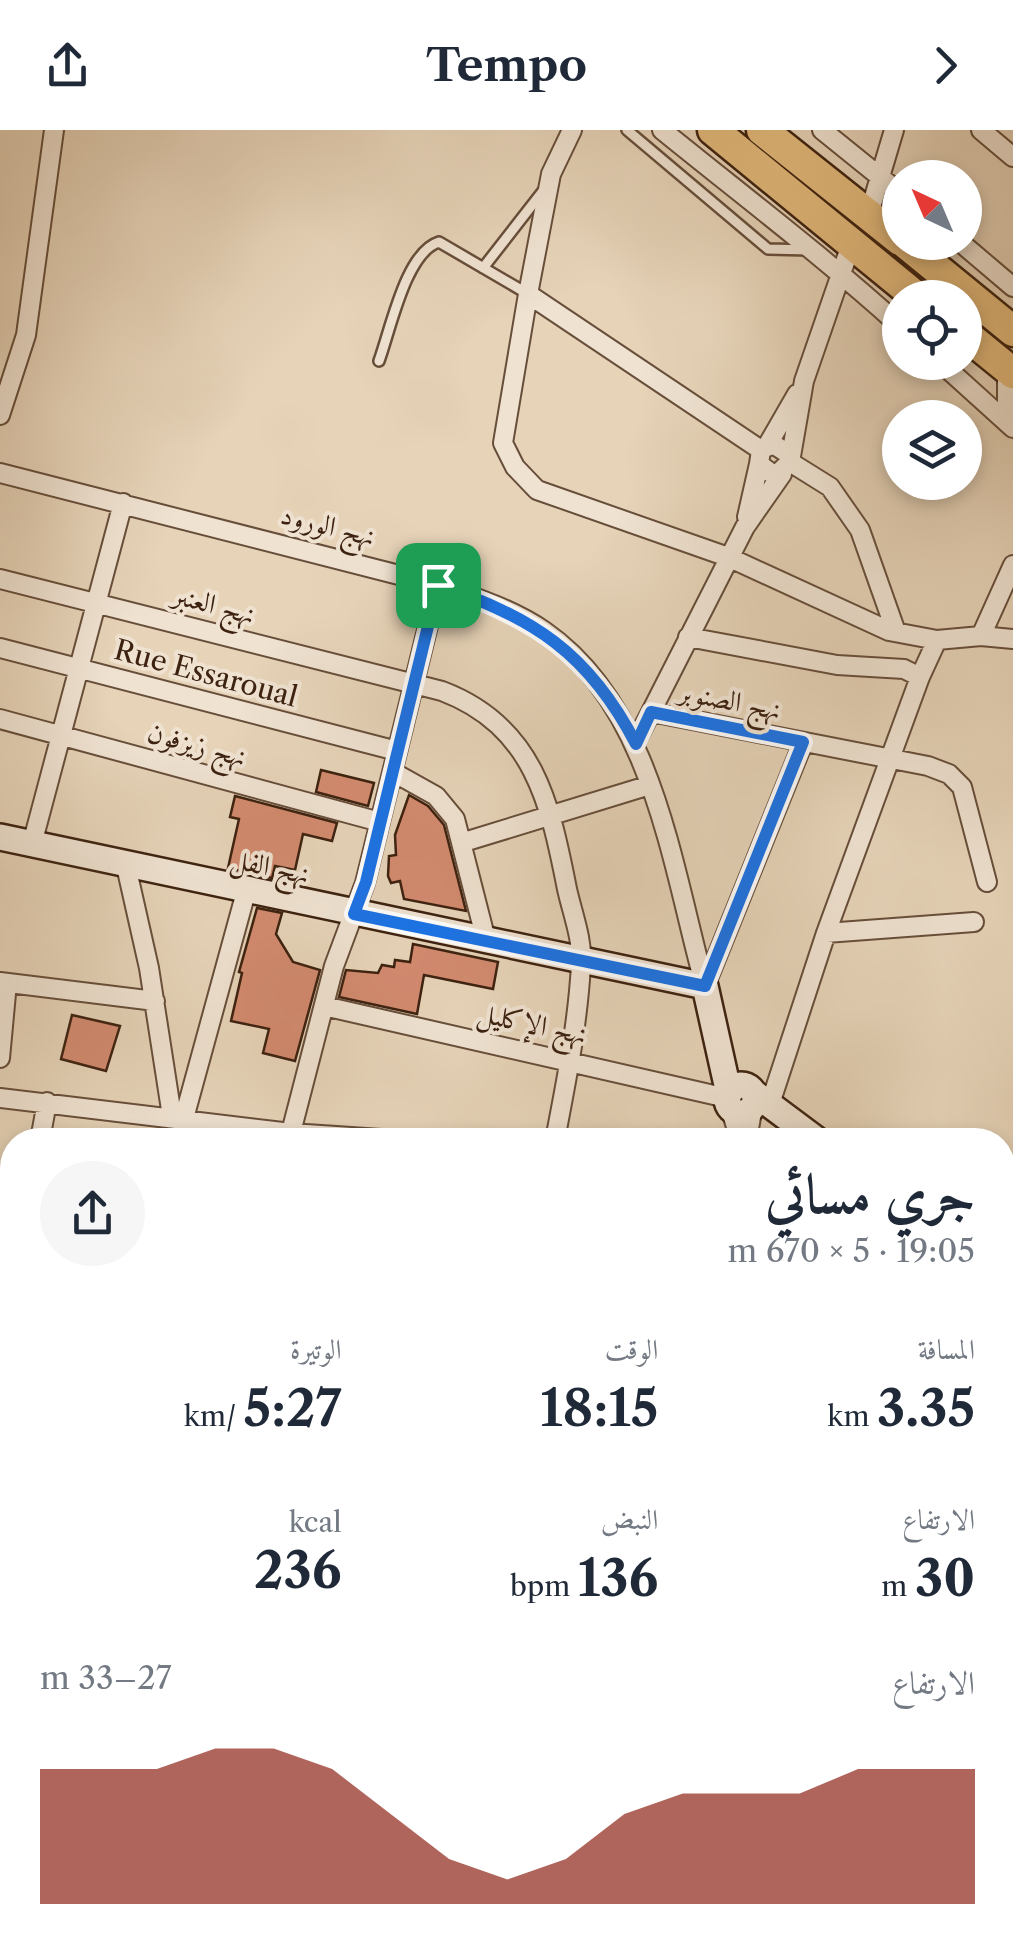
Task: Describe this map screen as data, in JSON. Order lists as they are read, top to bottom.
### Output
{
  "streets": {
    "street": [
      "نهج الورود",
      "نهج العنبر",
      "Rue Essaroual",
      "نهج الصنوبر",
      "نهج زيزفون",
      "نهج الفل",
      "نهج الإكليل"
    ]
  },
  "crossings": [
    ["نهج الورود", "نهج الصنوبر"],
    ["نهج الورود", "نهج الفل"],
    ["نهج الورود", "نهج الإكليل"],
    ["نهج العنبر", "نهج الفل"],
    ["نهج العنبر", "نهج الإكليل"]
  ],
  "north": "top left",
  "page": {
    "header": "Tempo",
    "heading": ["جري مسائي", "19:05 · 5 × 670 m"],
    "stats": [
      ["المسافة", "3.35 km"],
      ["الوقت", "18:15"],
      ["الوتيرة", "5:27 /km"],
      ["الارتفاع", "30 m"],
      ["النبض", "136 bpm"],
      ["kcal", "236"]
    ],
    "chart": ["الارتفاع", "27–33 m"]
  }
}
